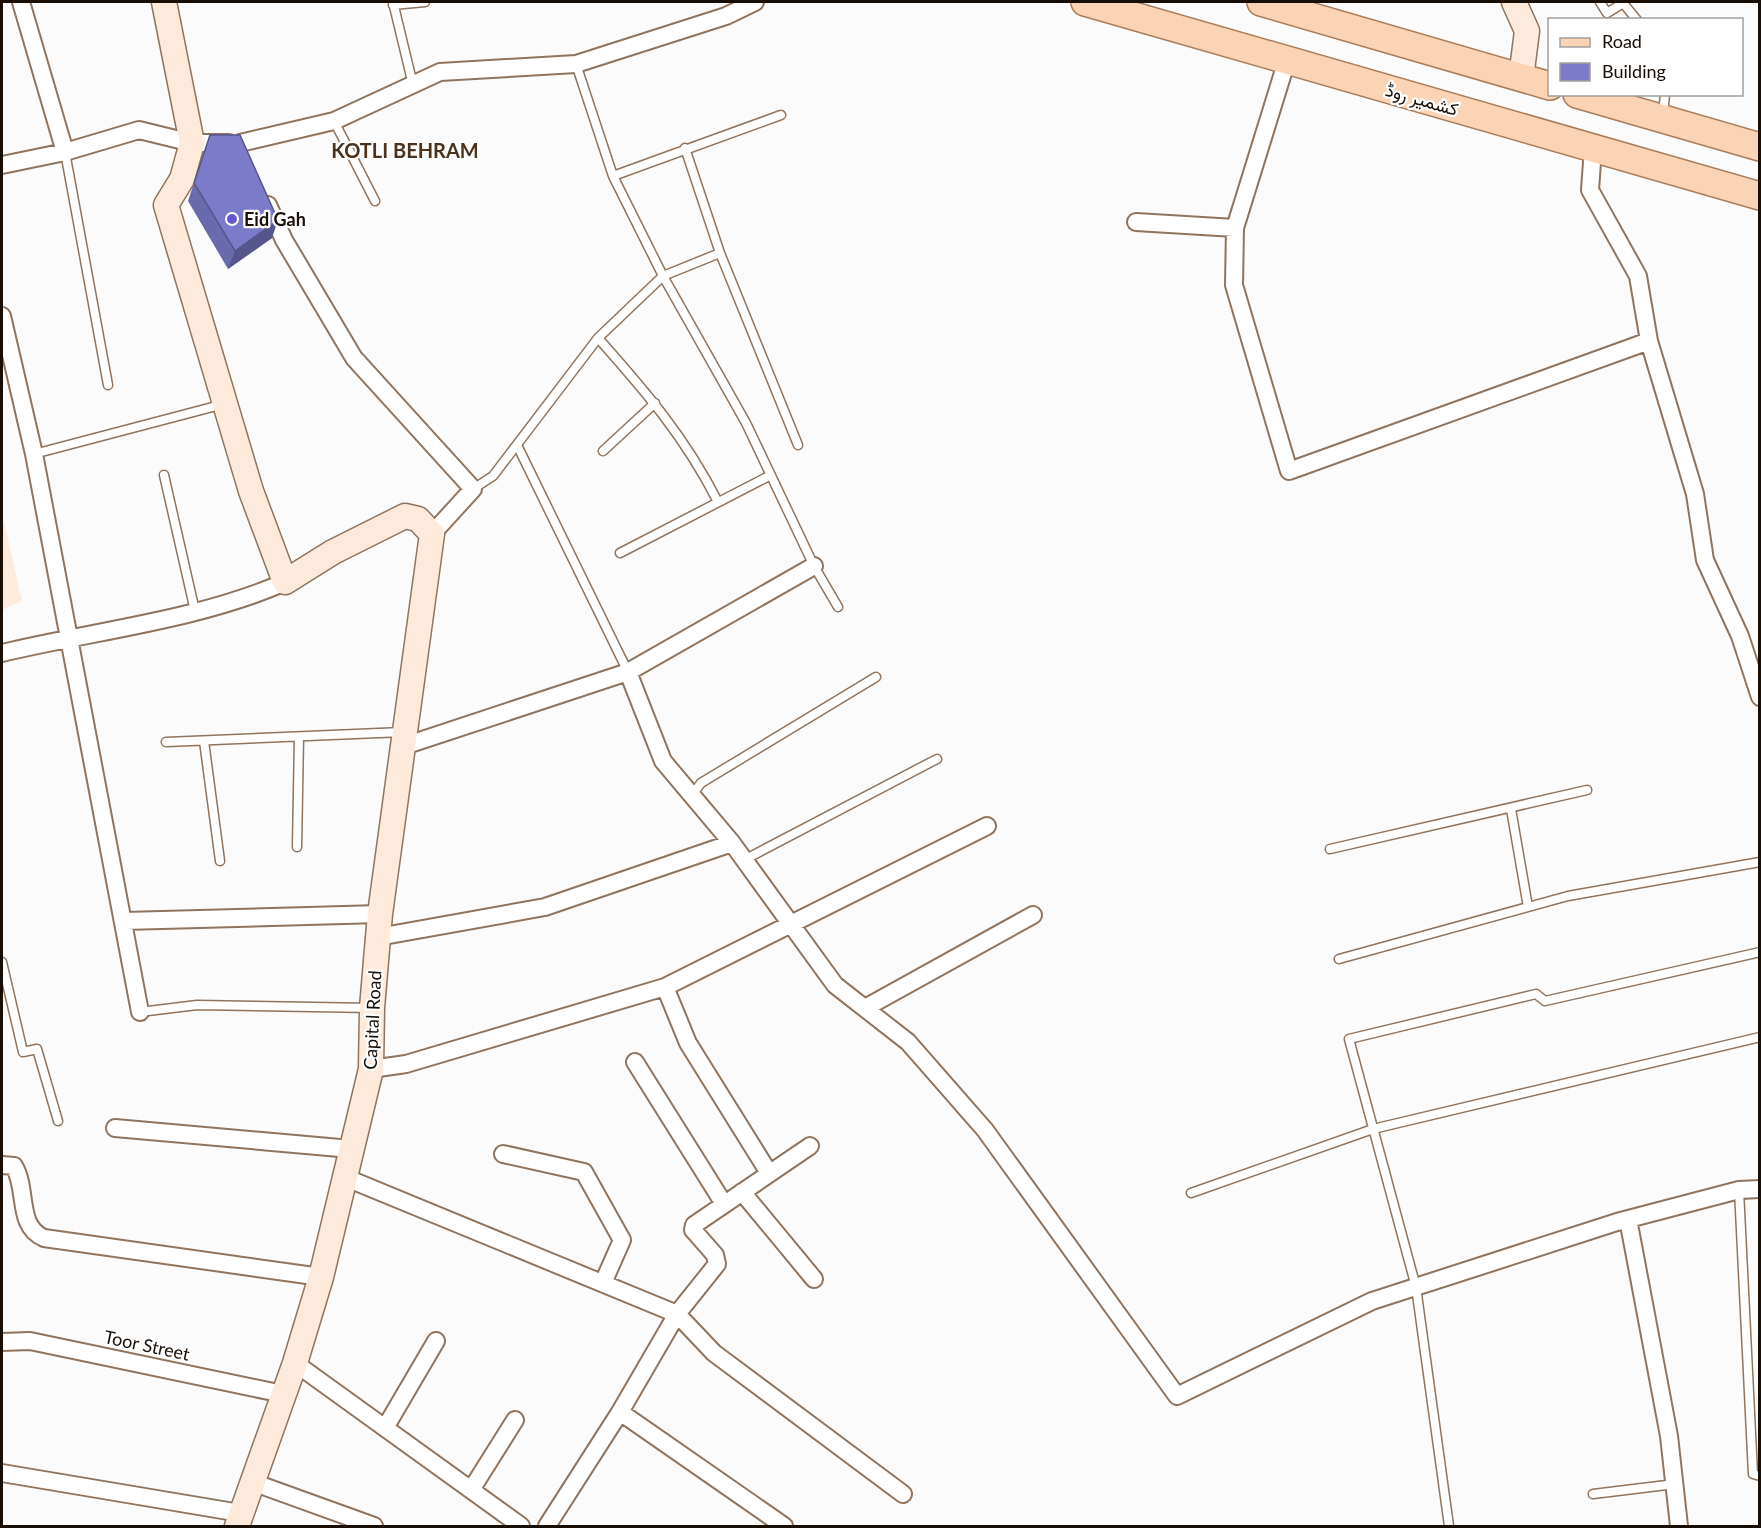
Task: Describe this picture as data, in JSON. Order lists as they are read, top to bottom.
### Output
{
  "streets": {
    "main road": ["کشمیر روڈ"],
    "street": ["Capital Road", "Toor Street"]
  },
  "crossings": [
    ["Capital Road", "Toor Street"]
  ],
  "districts": ["KOTLI BEHRAM"],
  "places": ["Eid Gah"],
  "legend": ["Road", "Building"]
}
